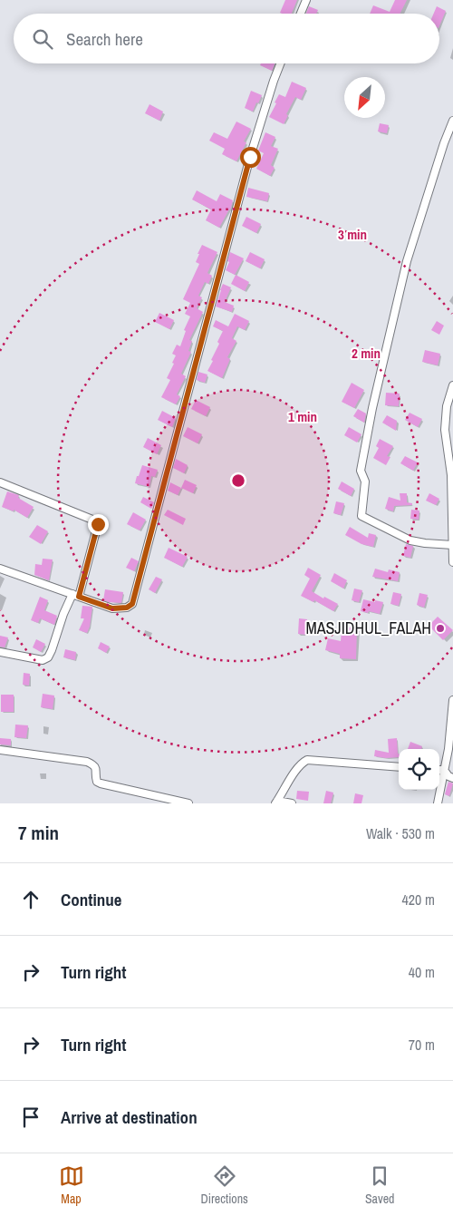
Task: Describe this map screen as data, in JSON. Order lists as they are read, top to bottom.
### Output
{
  "places": ["MASJIDHUL_FALAH"],
  "north": "bottom left",
  "page": {
    "search": "Search here",
    "heading": ["7 min", "Walk · 530 m"],
    "list": [
      ["Continue", "420 m"],
      ["Turn right", "40 m"],
      ["Turn right", "70 m"],
      "Arrive at destination"
    ],
    "nav": ["Map", "Directions", "Saved"]
  },
  "rings": ["3 min", "2 min", "1 min"]
}
